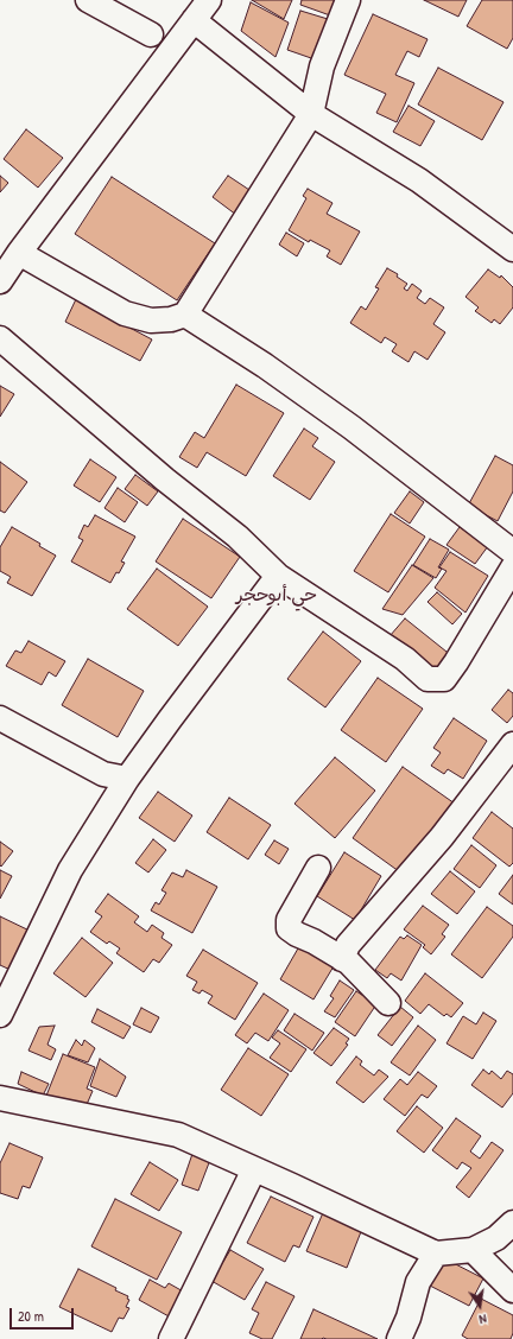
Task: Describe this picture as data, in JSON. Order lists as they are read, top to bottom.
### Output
{
  "districts": ["حي أبوحجر"],
  "scale_bar": "20 m",
  "north": "bottom"
}
